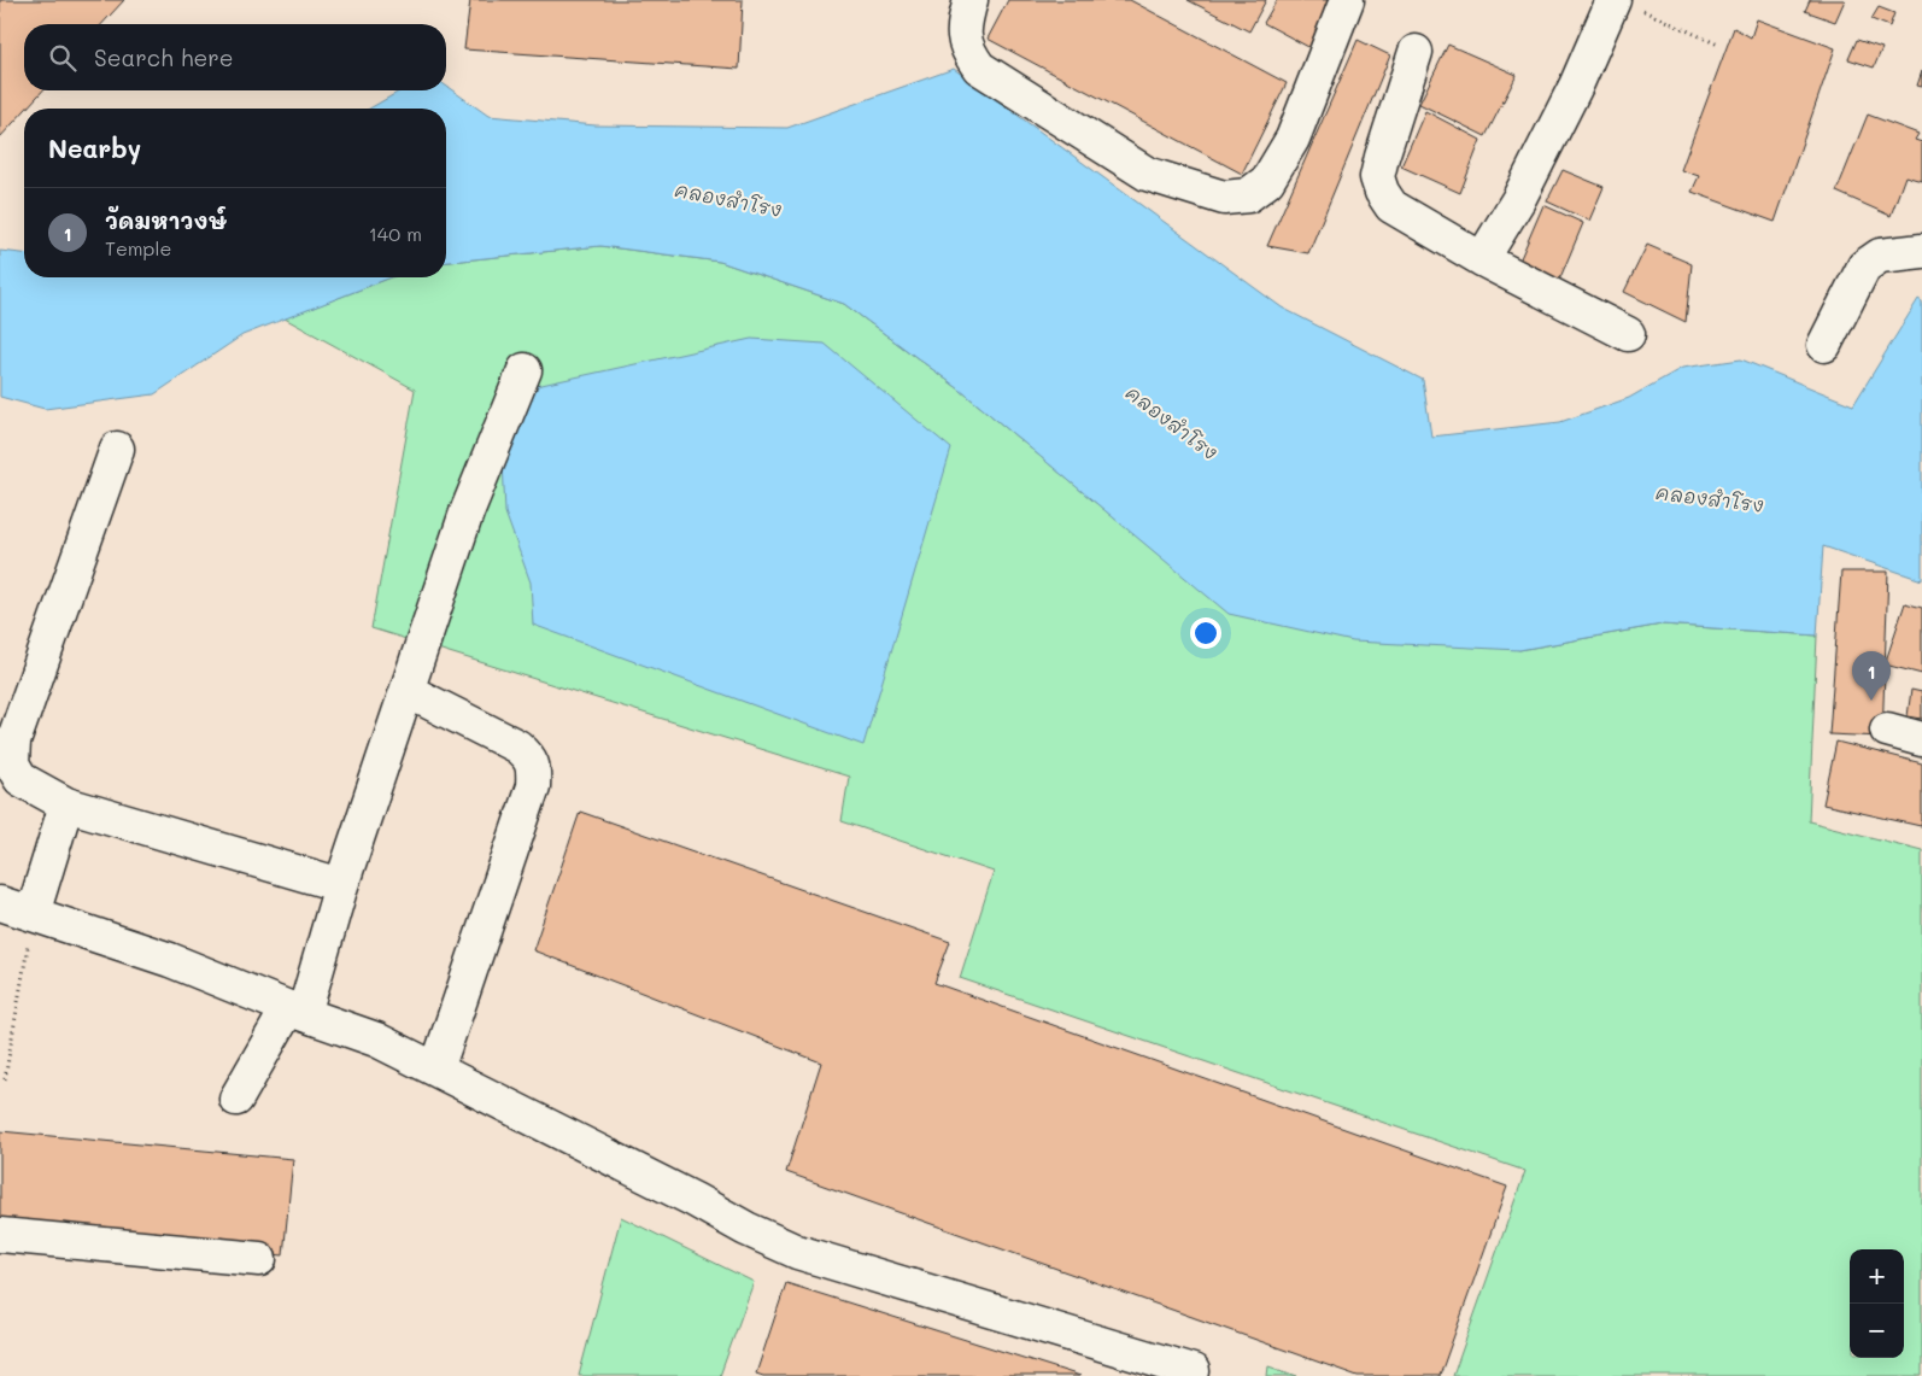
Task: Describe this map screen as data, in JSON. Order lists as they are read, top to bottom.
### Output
{
  "water": ["คลองสำโรง"],
  "page": {
    "search": "Search here",
    "heading": "Nearby",
    "list": [
      {
        "mark": "1",
        "name": "วัดมหาวงษ์",
        "note": "Temple",
        "value": "140 m"
      }
    ],
    "pins": "1",
    "map_buttons": ["+", "−"]
  }
}
